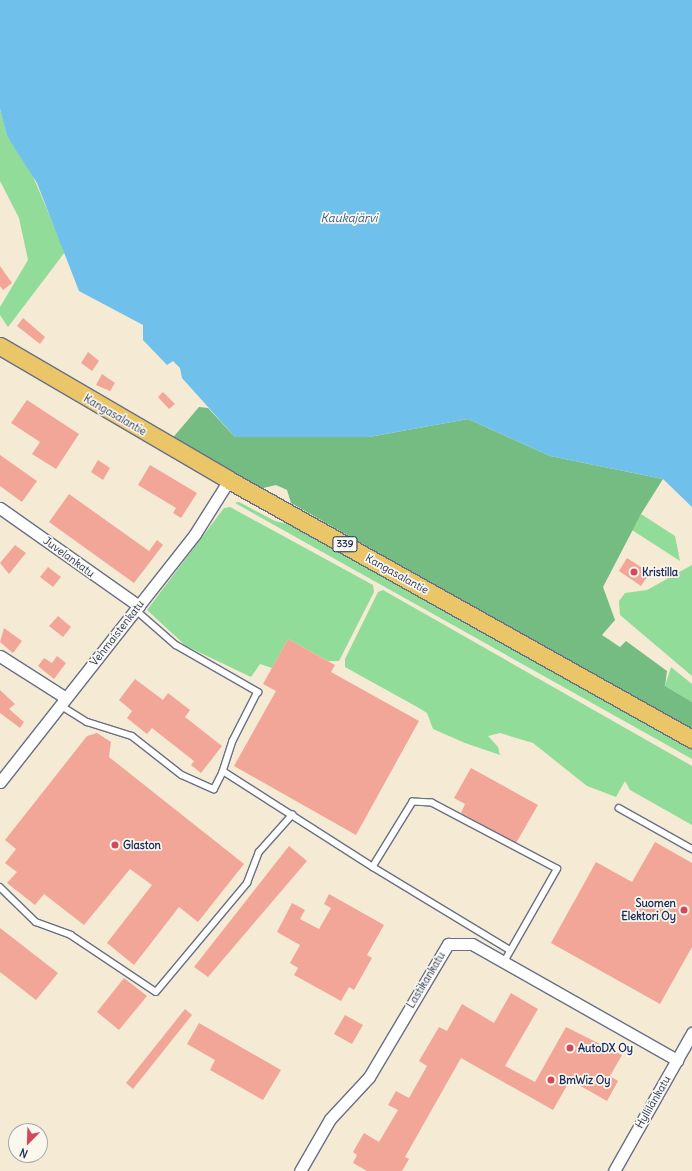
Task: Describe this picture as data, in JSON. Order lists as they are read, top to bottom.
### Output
{
  "streets": {
    "main road": ["Kangasalantie", "339"],
    "street": [
      "Juvelankatu",
      "Vehmaistenkatu",
      "Lastikankatu",
      "Hyllilänkatu"
    ]
  },
  "crossings": [
    ["Kangasalantie", "Vehmaistenkatu"],
    ["Juvelankatu", "Vehmaistenkatu"],
    ["Lastikankatu", "Hyllilänkatu"]
  ],
  "water": ["Kaukajärvi"],
  "places": [
    "Kristilla",
    "Glaston",
    "Suomen Elektori Oy",
    "AutoDX Oy",
    "BmWiz Oy"
  ],
  "north": "bottom left"
}
